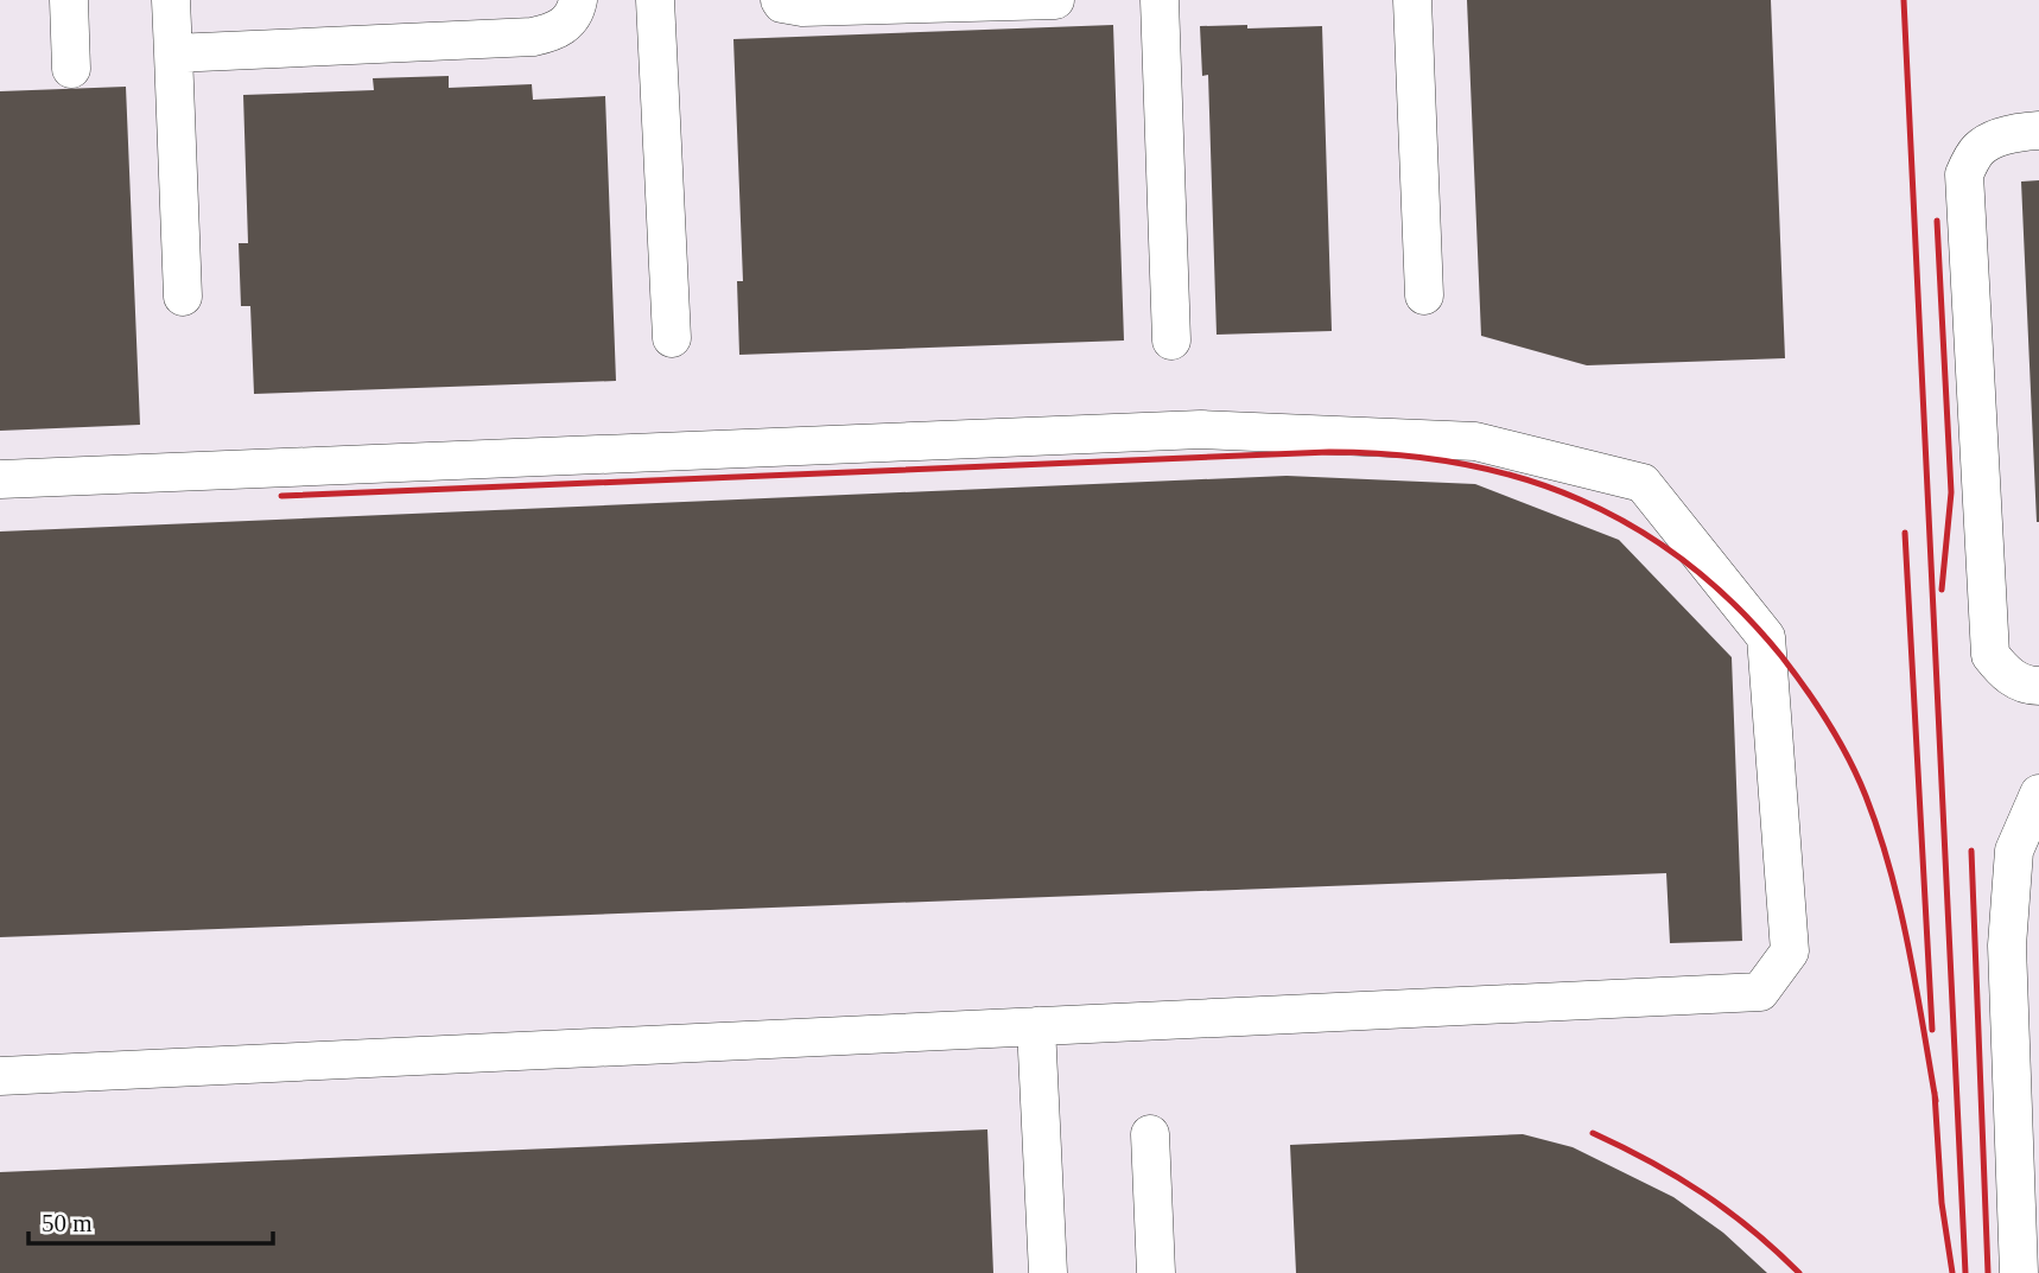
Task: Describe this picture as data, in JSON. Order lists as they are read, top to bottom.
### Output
{
  "scale_bar": "50 m"
}
